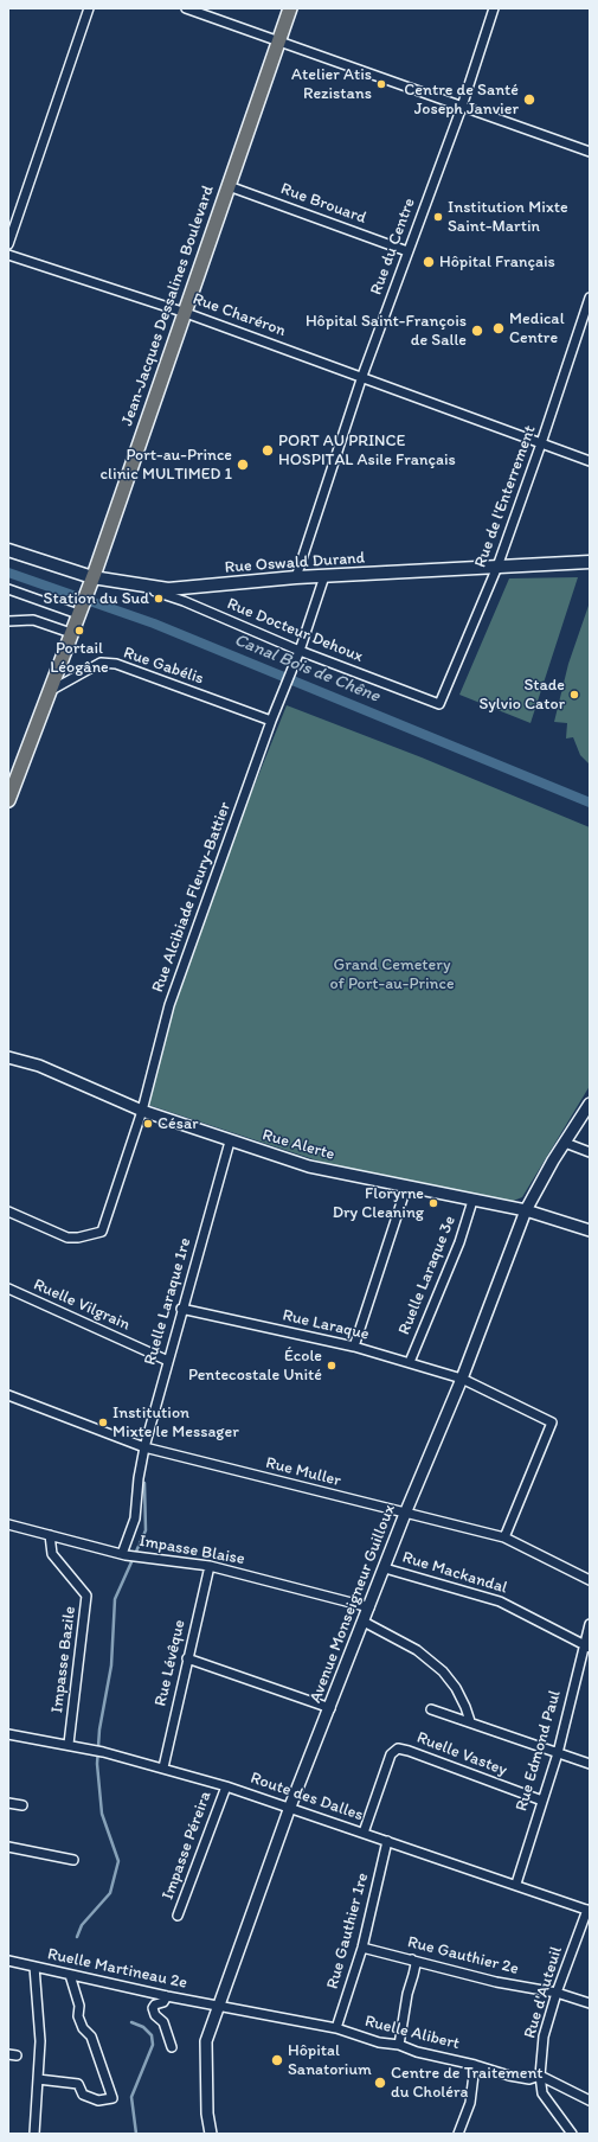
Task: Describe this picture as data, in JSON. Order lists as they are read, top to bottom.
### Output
{
  "streets": {
    "main road": ["Jean-Jacques Dessalines Boulevard", "Rue Oswald Durand"],
    "street": [
      "Rue Brouard",
      "Rue du Centre",
      "Rue Charéron",
      "Rue de l'Enterrement",
      "Rue Docteur Dehoux",
      "Rue Gabélis",
      "Rue Alcibiade Fleury-Battier",
      "Rue Alerte",
      "Ruelle Laraque 3e",
      "Ruelle Laraque 1re",
      "Ruelle Vilgrain",
      "Rue Laraque",
      "Rue Muller",
      "Impasse Blaise",
      "Rue Mackandal",
      "Avenue Monseigneur Guilloux",
      "Impasse Bazile",
      "Rue Lévêque",
      "Rue Edmond Paul",
      "Ruelle Vastey",
      "Route des Dalles",
      "Impasse Péreira",
      "Rue Gauthier 1re",
      "Rue Gauthier 2e",
      "Ruelle Martineau 2e",
      "Rue d'Auteuil",
      "Ruelle Alibert"
    ]
  },
  "crossings": [
    ["Rue Brouard", "Rue du Centre"],
    ["Rue Brouard", "Jean-Jacques Dessalines Boulevard"],
    ["Rue du Centre", "Rue Charéron"],
    ["Rue du Centre", "Rue Oswald Durand"],
    ["Jean-Jacques Dessalines Boulevard", "Rue Charéron"],
    ["Jean-Jacques Dessalines Boulevard", "Rue Oswald Durand"],
    ["Jean-Jacques Dessalines Boulevard", "Rue Gabélis"],
    ["Rue Charéron", "Rue de l'Enterrement"],
    ["Rue de l'Enterrement", "Rue Oswald Durand"],
    ["Rue de l'Enterrement", "Rue Docteur Dehoux"],
    ["Rue Oswald Durand", "Rue Docteur Dehoux"],
    ["Rue Oswald Durand", "Rue Alcibiade Fleury-Battier"],
    ["Rue Docteur Dehoux", "Rue Alcibiade Fleury-Battier"],
    ["Rue Gabélis", "Rue Alcibiade Fleury-Battier"],
    ["Rue Alcibiade Fleury-Battier", "Rue Alerte"],
    ["Rue Alerte", "Ruelle Laraque 3e"],
    ["Rue Alerte", "Ruelle Laraque 1re"],
    ["Rue Alerte", "Avenue Monseigneur Guilloux"],
    ["Ruelle Laraque 3e", "Rue Laraque"],
    ["Ruelle Laraque 1re", "Ruelle Vilgrain"],
    ["Ruelle Laraque 1re", "Rue Laraque"],
    ["Ruelle Laraque 1re", "Rue Muller"],
    ["Ruelle Laraque 1re", "Impasse Blaise"],
    ["Rue Laraque", "Rue Muller"],
    ["Rue Laraque", "Avenue Monseigneur Guilloux"],
    ["Rue Muller", "Avenue Monseigneur Guilloux"],
    ["Impasse Blaise", "Avenue Monseigneur Guilloux"],
    ["Impasse Blaise", "Impasse Bazile"],
    ["Impasse Blaise", "Rue Lévêque"],
    ["Rue Mackandal", "Avenue Monseigneur Guilloux"],
    ["Rue Mackandal", "Rue Edmond Paul"],
    ["Avenue Monseigneur Guilloux", "Route des Dalles"],
    ["Avenue Monseigneur Guilloux", "Ruelle Martineau 2e"],
    ["Avenue Monseigneur Guilloux", "Ruelle Alibert"],
    ["Impasse Bazile", "Route des Dalles"],
    ["Rue Lévêque", "Route des Dalles"],
    ["Rue Edmond Paul", "Ruelle Vastey"],
    ["Rue Edmond Paul", "Route des Dalles"],
    ["Ruelle Vastey", "Route des Dalles"],
    ["Route des Dalles", "Impasse Péreira"],
    ["Route des Dalles", "Rue Gauthier 1re"],
    ["Route des Dalles", "Rue d'Auteuil"],
    ["Rue Gauthier 1re", "Rue Gauthier 2e"],
    ["Rue Gauthier 1re", "Ruelle Alibert"],
    ["Rue Gauthier 2e", "Rue d'Auteuil"],
    ["Ruelle Martineau 2e", "Ruelle Alibert"],
    ["Rue d'Auteuil", "Ruelle Alibert"]
  ],
  "water": ["Canal Bois de Chêne"],
  "parks": ["Grand Cemetery of Port-au-Prince"],
  "places": [
    "Atelier Atis Rezistans",
    "Centre de Santé Joseph Janvier",
    "Institution Mixte Saint-Martin",
    "Hôpital Français",
    "Medical Centre",
    "Hôpital Saint-François de Salle",
    "PORT AU PRINCE HOSPITAL Asile Français",
    "Port-au-Prince clinic MULTIMED 1",
    "Station du Sud",
    "Portail Léogâne",
    "Stade Sylvio Cator",
    "César",
    "Floryrne Dry Cleaning",
    "École Pentecostale Unité",
    "Institution Mixte le Messager",
    "Hôpital Sanatorium",
    "Centre de Traitement du Choléra"
  ]
}
